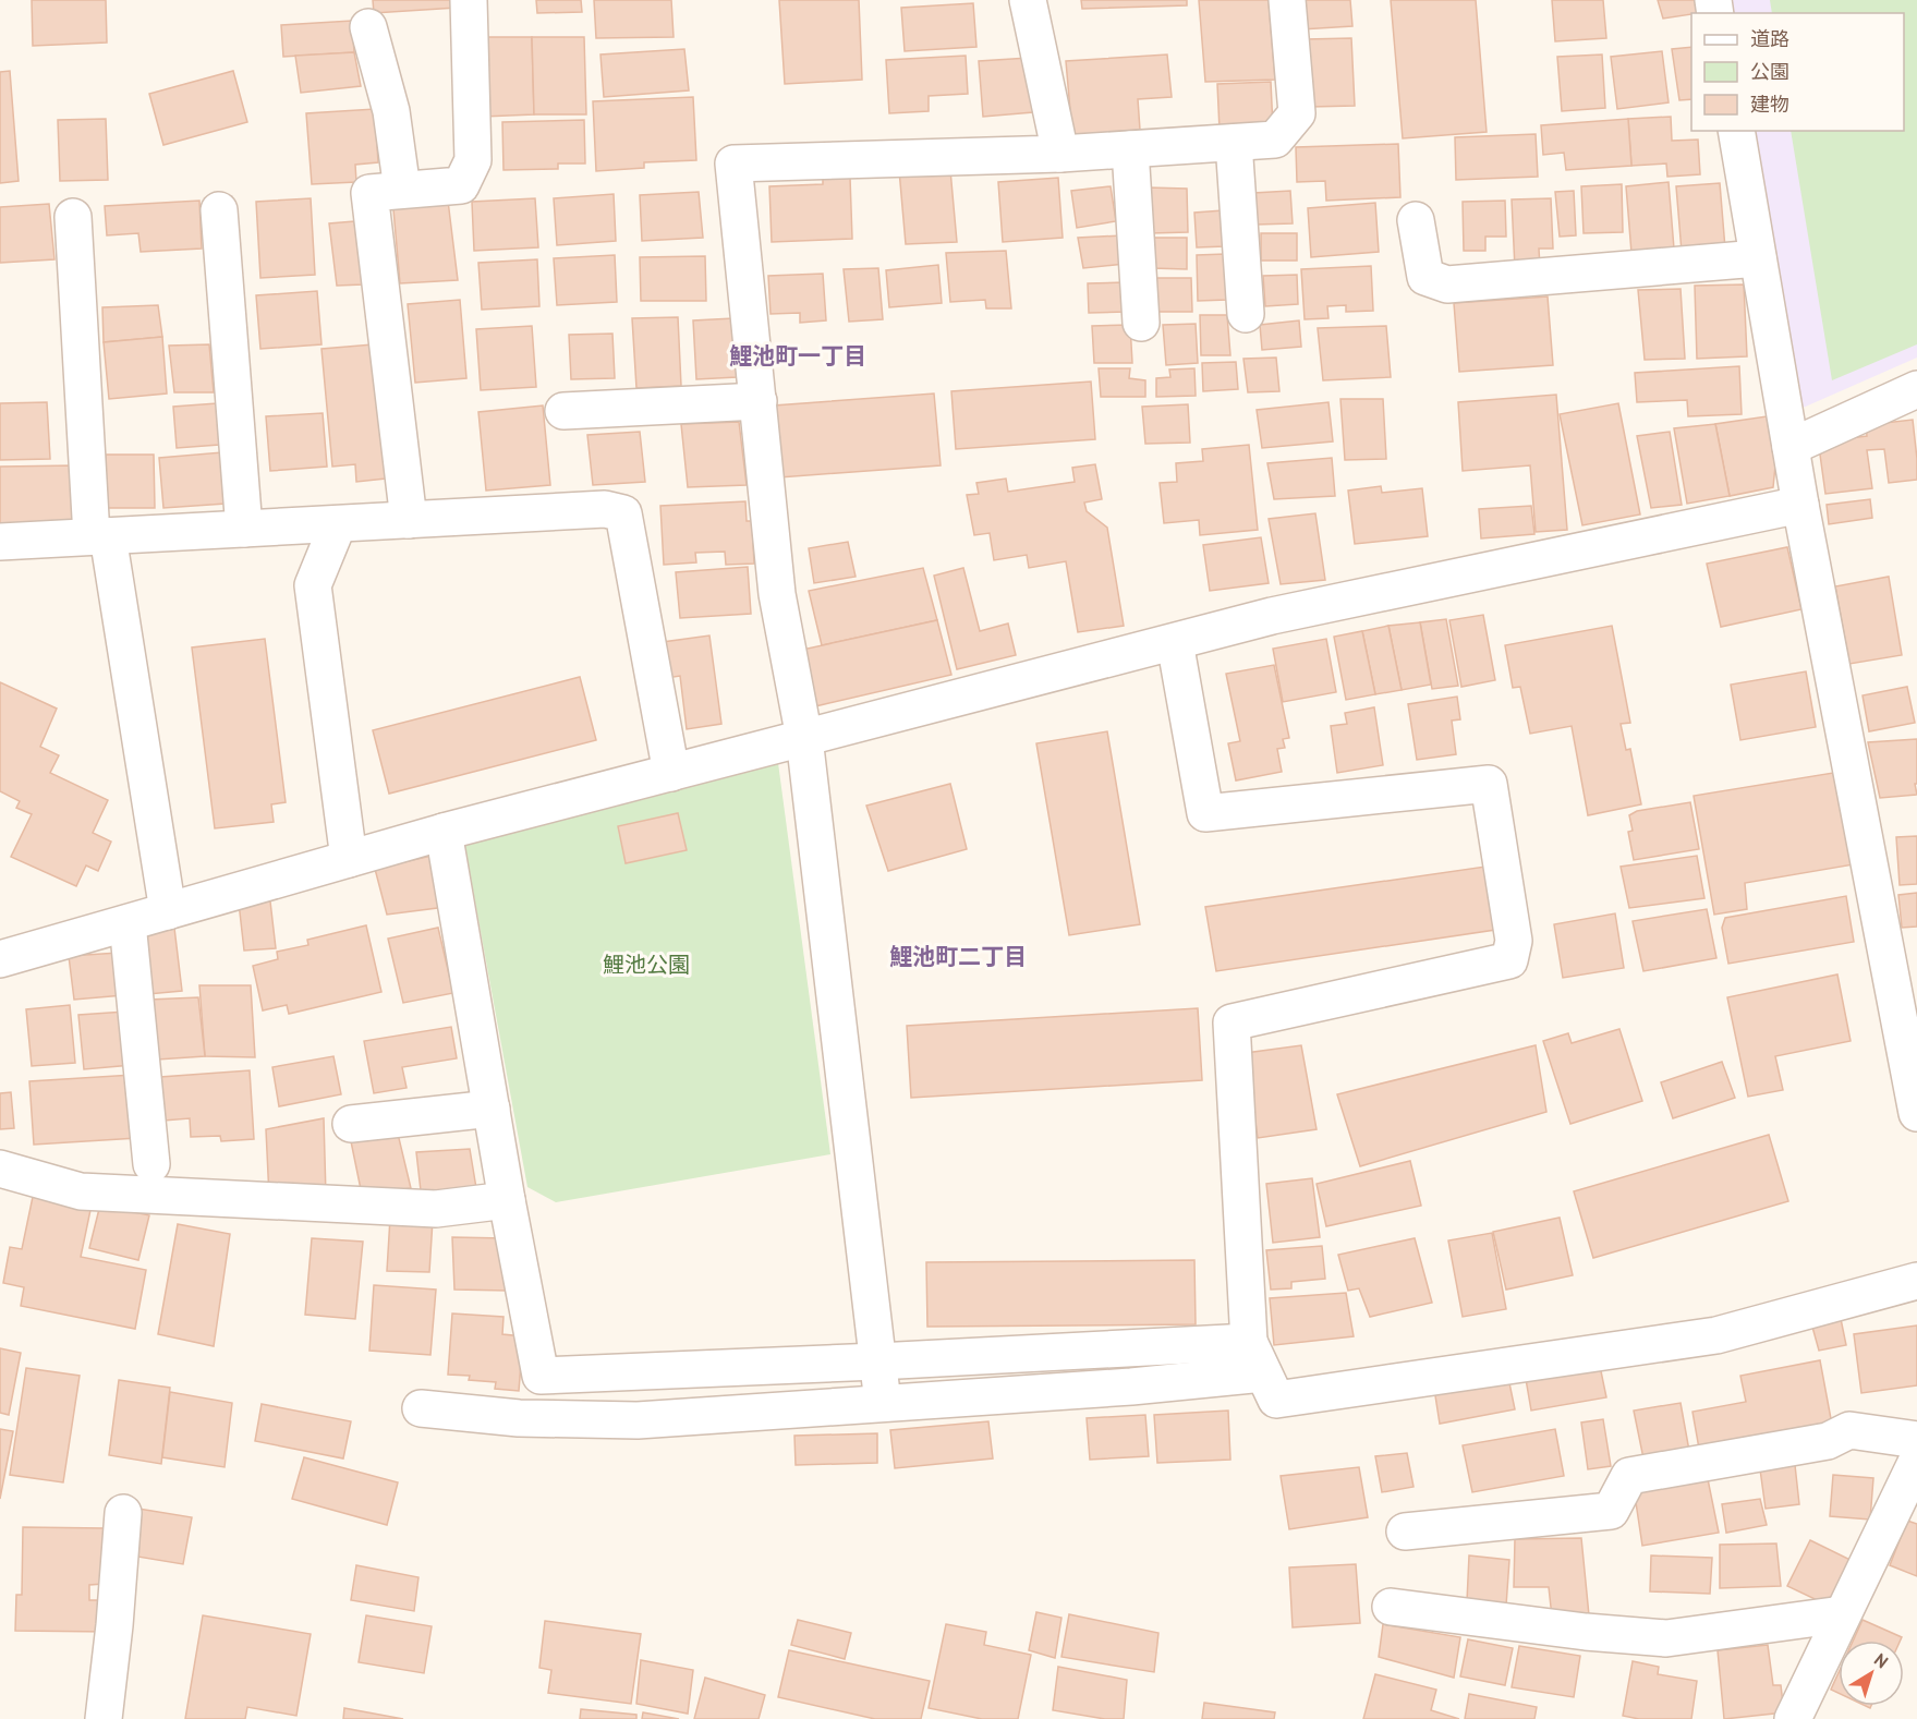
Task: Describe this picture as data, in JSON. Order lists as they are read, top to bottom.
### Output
{
  "districts": ["鯉池町一丁目", "鯉池町二丁目"],
  "parks": ["鯉池公園"],
  "legend": ["道路", "公園", "建物"],
  "north": "top right"
}
